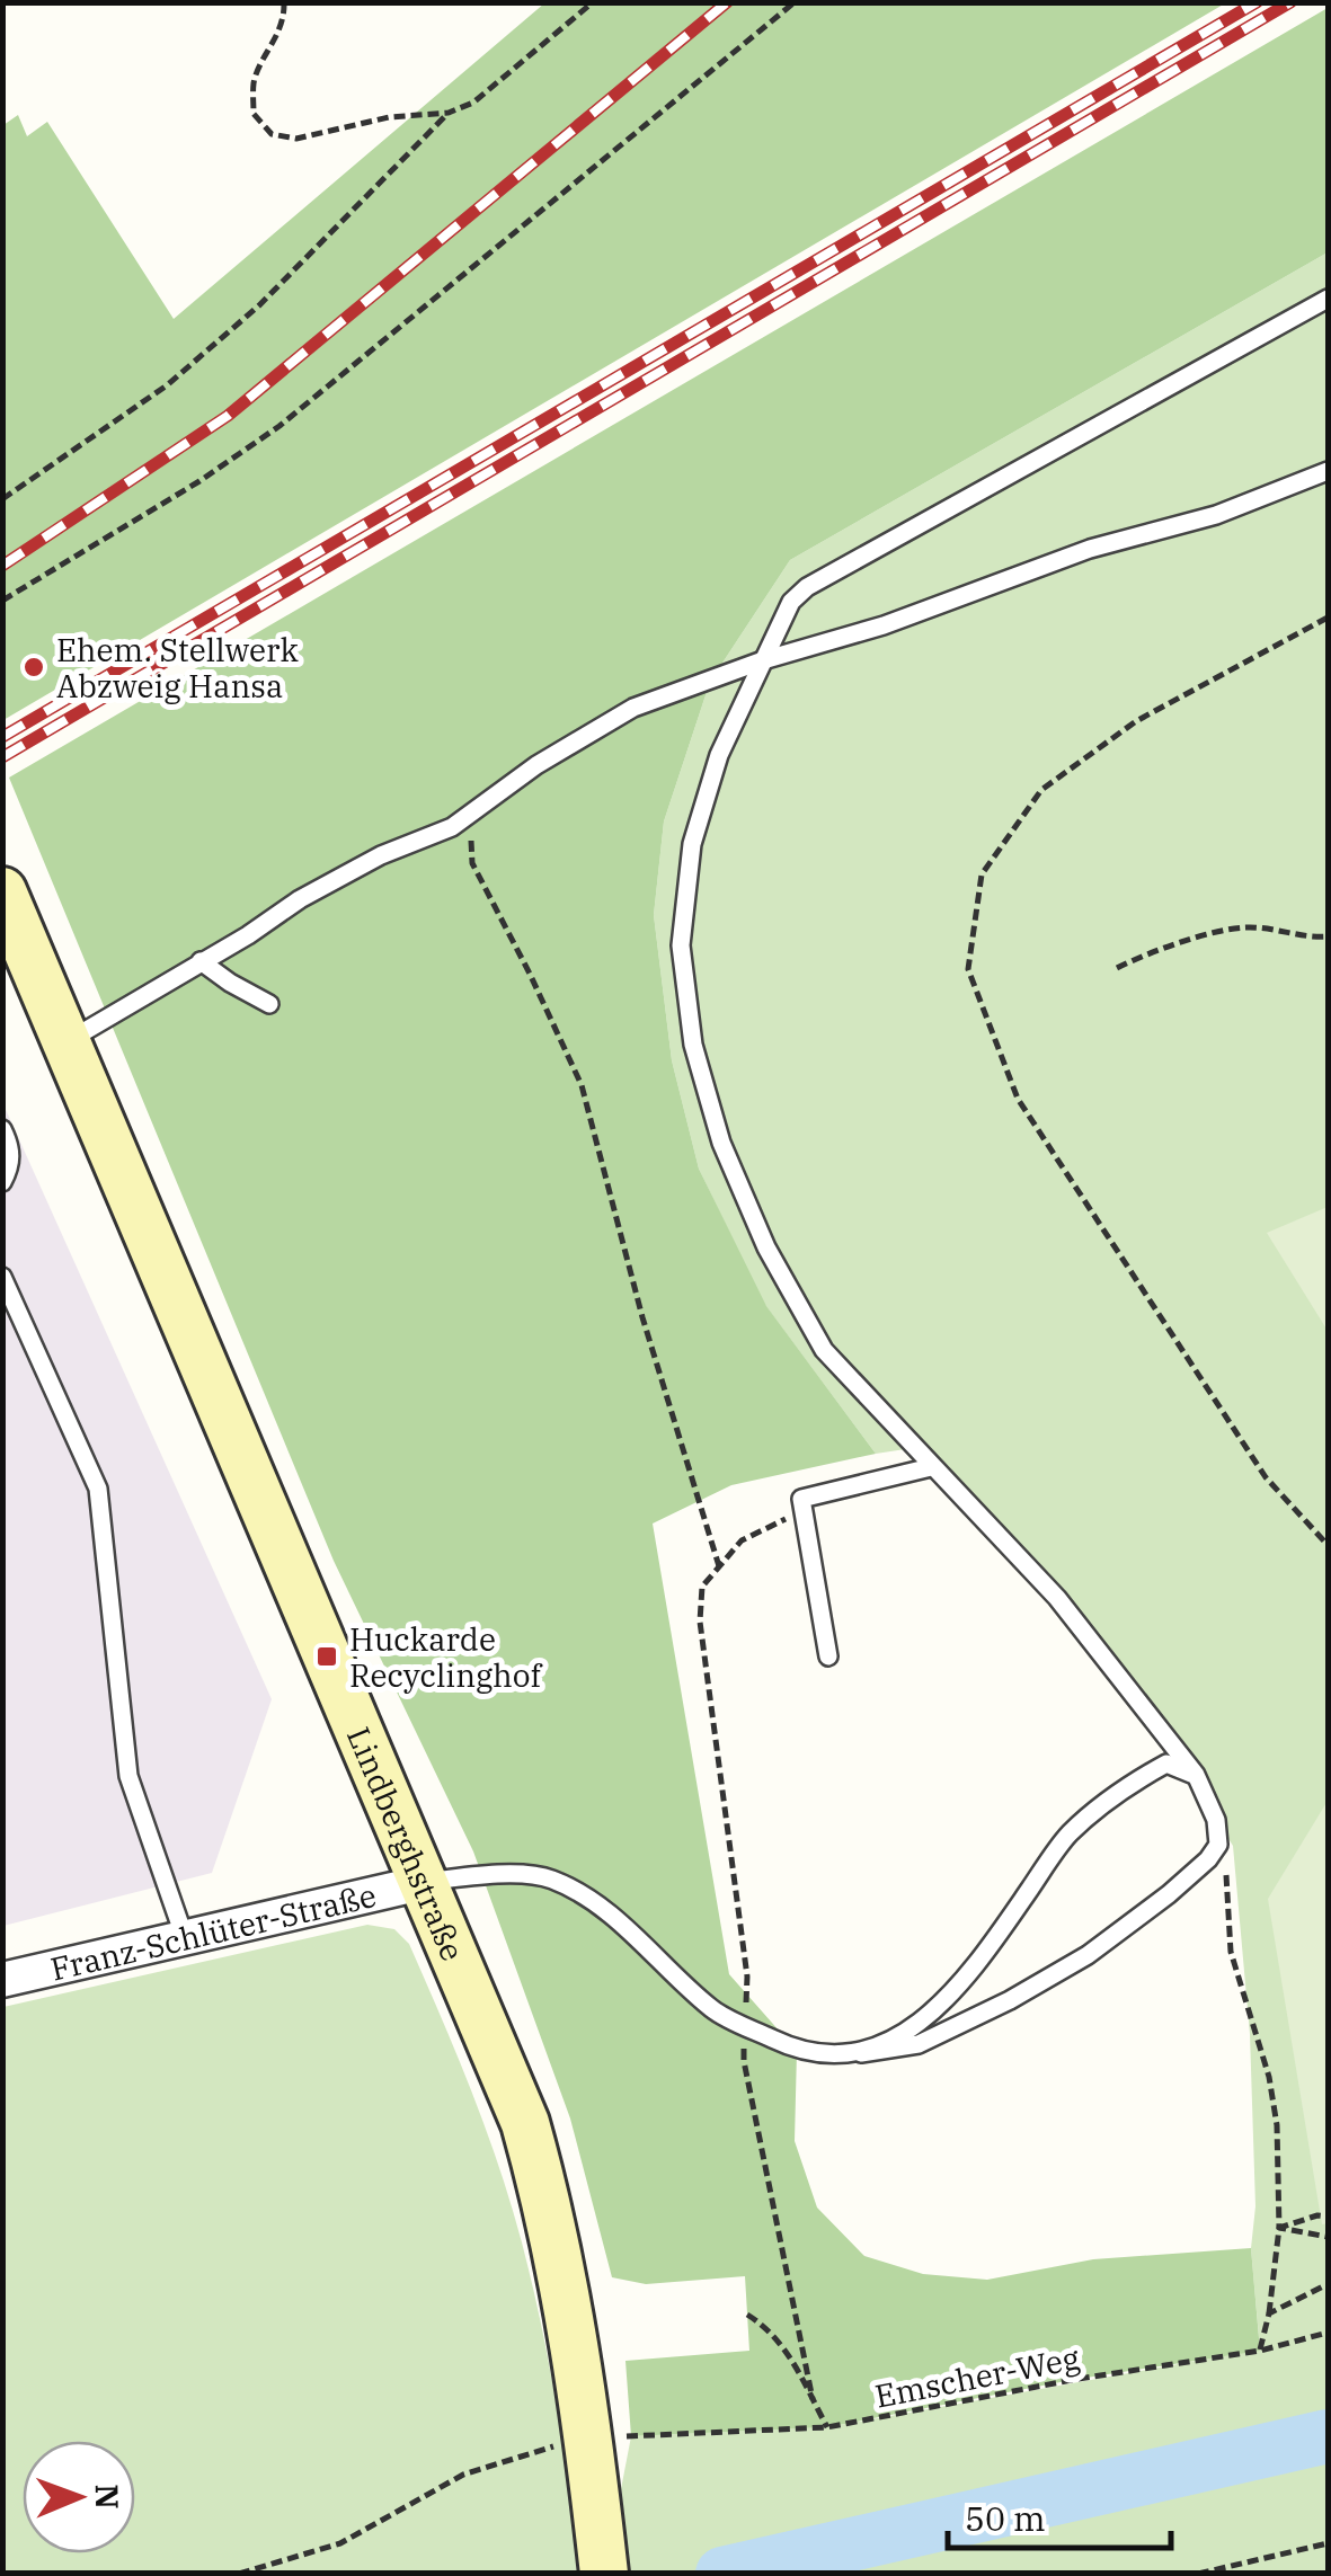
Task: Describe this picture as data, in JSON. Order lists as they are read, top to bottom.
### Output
{
  "streets": {
    "main road": ["Lindberghstraße"],
    "street": ["Franz-Schlüter-Straße"],
    "path": ["Emscher-Weg"]
  },
  "crossings": [
    ["Lindberghstraße", "Franz-Schlüter-Straße"]
  ],
  "places": {
    "other": ["Ehem. Stellwerk Abzweig Hansa"],
    "transit": ["Huckarde Recyclinghof"]
  },
  "scale_bar": "50 m",
  "north": "right"
}
